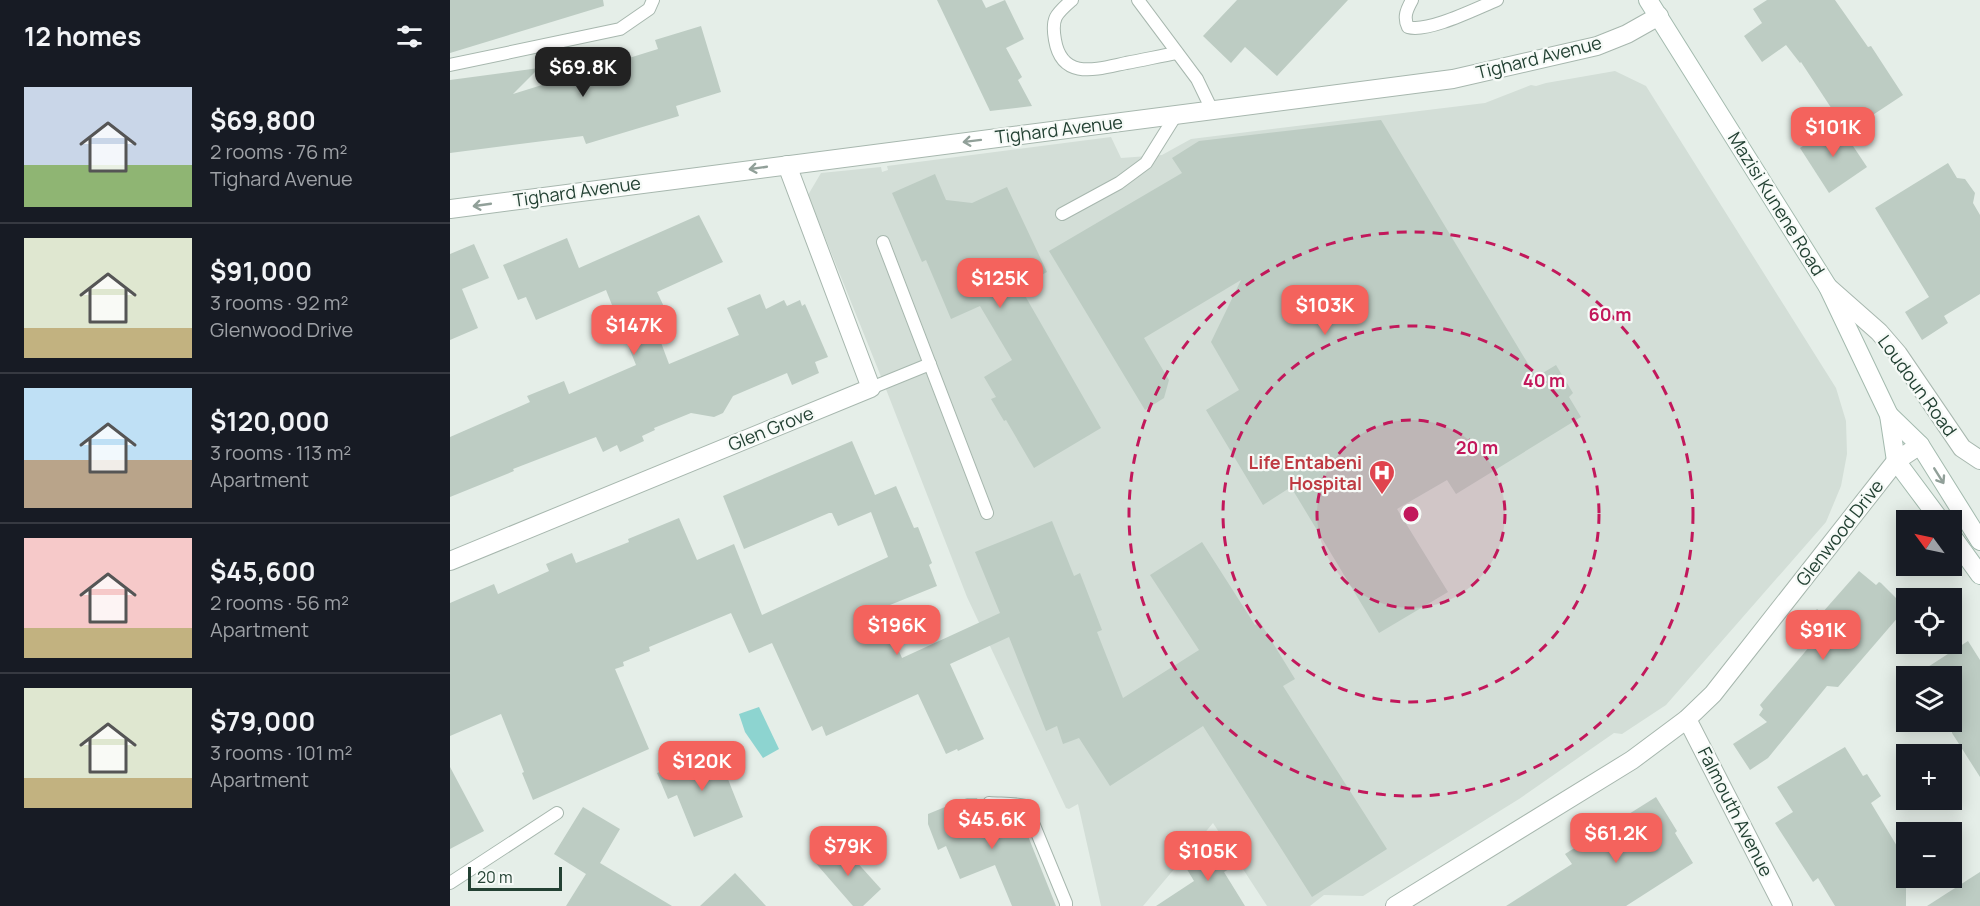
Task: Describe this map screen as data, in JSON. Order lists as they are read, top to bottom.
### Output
{
  "streets": {
    "street": [
      "Tighard Avenue",
      "Mazisi Kunene Road",
      "Loudoun Road",
      "Glen Grove",
      "Glenwood Drive",
      "Falmouth Avenue"
    ]
  },
  "crossings": [
    ["Tighard Avenue", "Mazisi Kunene Road"],
    ["Mazisi Kunene Road", "Loudoun Road"],
    ["Mazisi Kunene Road", "Glenwood Drive"],
    ["Glenwood Drive", "Falmouth Avenue"]
  ],
  "one_way": ["Tighard Avenue"],
  "places": {
    "hospital": ["Life Entabeni Hospital"]
  },
  "scale_bar": "20 m",
  "north": "top left",
  "page": {
    "heading": "12 homes",
    "price": [
      "$69.8K",
      "$101K",
      "$125K",
      "$103K",
      "$147K",
      "$196K",
      "$91K",
      "$120K",
      "$45.6K",
      "$61.2K",
      "$79K",
      "$105K"
    ],
    "list": [
      {
        "name": "$69,800",
        "note": "2 rooms · 76 m² · Tighard Avenue"
      },
      {
        "name": "$91,000",
        "note": "3 rooms · 92 m² · Glenwood Drive"
      },
      {
        "name": "$120,000",
        "note": "3 rooms · 113 m² · Apartment"
      },
      {
        "name": "$45,600",
        "note": "2 rooms · 56 m² · Apartment"
      },
      {
        "name": "$79,000",
        "note": "3 rooms · 101 m² · Apartment"
      }
    ],
    "map_buttons": ["+", "−"],
    "scale": "20 m"
  },
  "rings": ["60 m", "40 m", "20 m"]
}
